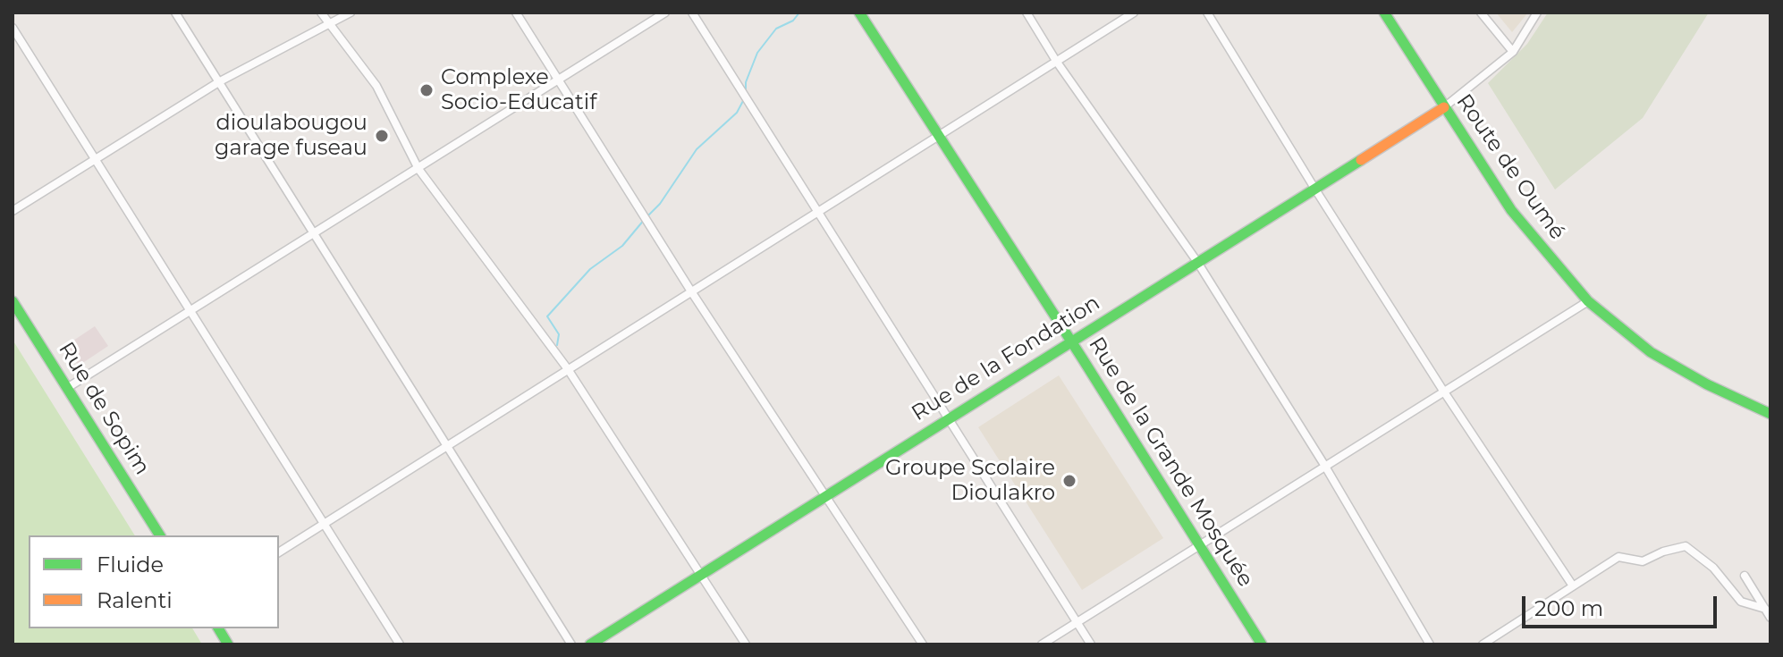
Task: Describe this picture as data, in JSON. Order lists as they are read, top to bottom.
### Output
{
  "streets": {
    "street": [
      "Route de Oumé",
      "Rue de la Fondation",
      "Rue de Sopim",
      "Rue de la Grande Mosquée"
    ]
  },
  "crossings": [
    ["Route de Oumé", "Rue de la Fondation"],
    ["Rue de la Fondation", "Rue de la Grande Mosquée"]
  ],
  "places": ["Complexe Socio-Educatif", "dioulabougou garage fuseau", "Groupe Scolaire Dioulakro"],
  "legend": ["Fluide", "Ralenti"],
  "scale_bar": "200 m"
}
